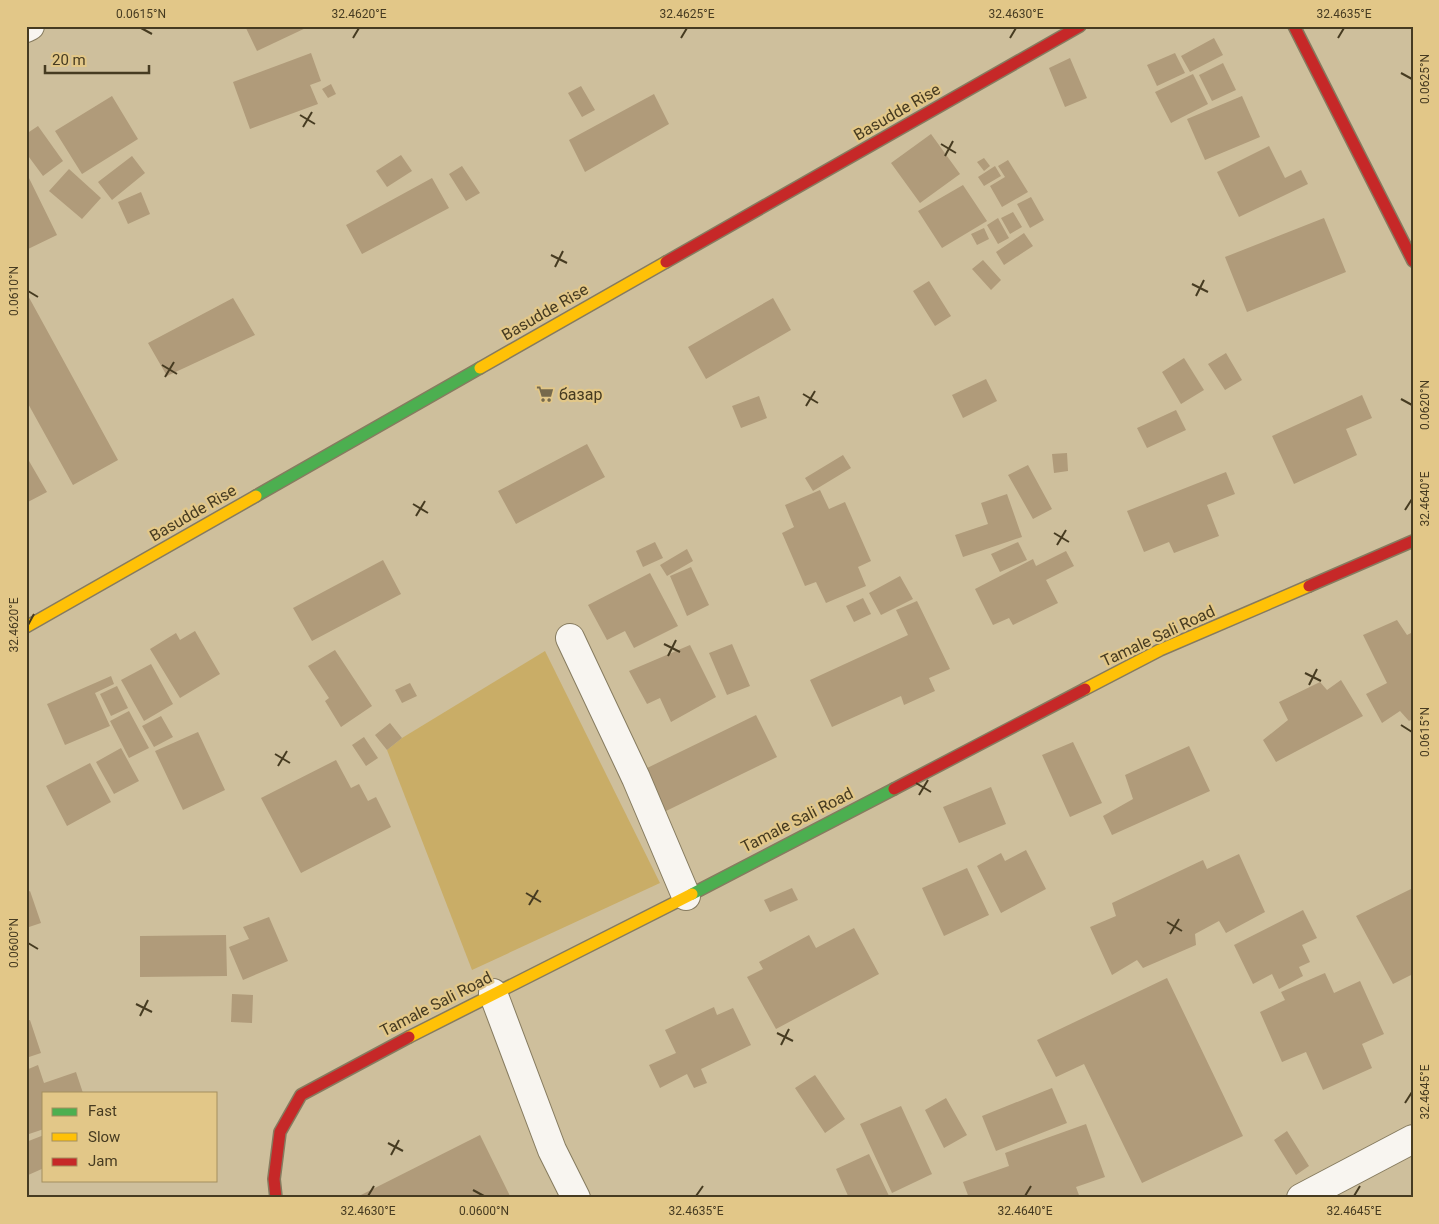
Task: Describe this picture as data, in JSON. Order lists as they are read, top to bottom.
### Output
{
  "streets": {
    "street": ["Basudde Rise", "Tamale Sali Road"]
  },
  "places": {
    "supermarket": ["базар"]
  },
  "legend": ["Fast", "Slow", "Jam"],
  "scale_bar": "20 m",
  "coordinates": [
    "0.0615°N",
    "32.4620°E",
    "32.4625°E",
    "32.4630°E",
    "32.4635°E",
    "0.0625°N",
    "0.0610°N",
    "0.0620°N",
    "32.4640°E",
    "0.0600°N",
    "32.4645°E"
  ]
}
